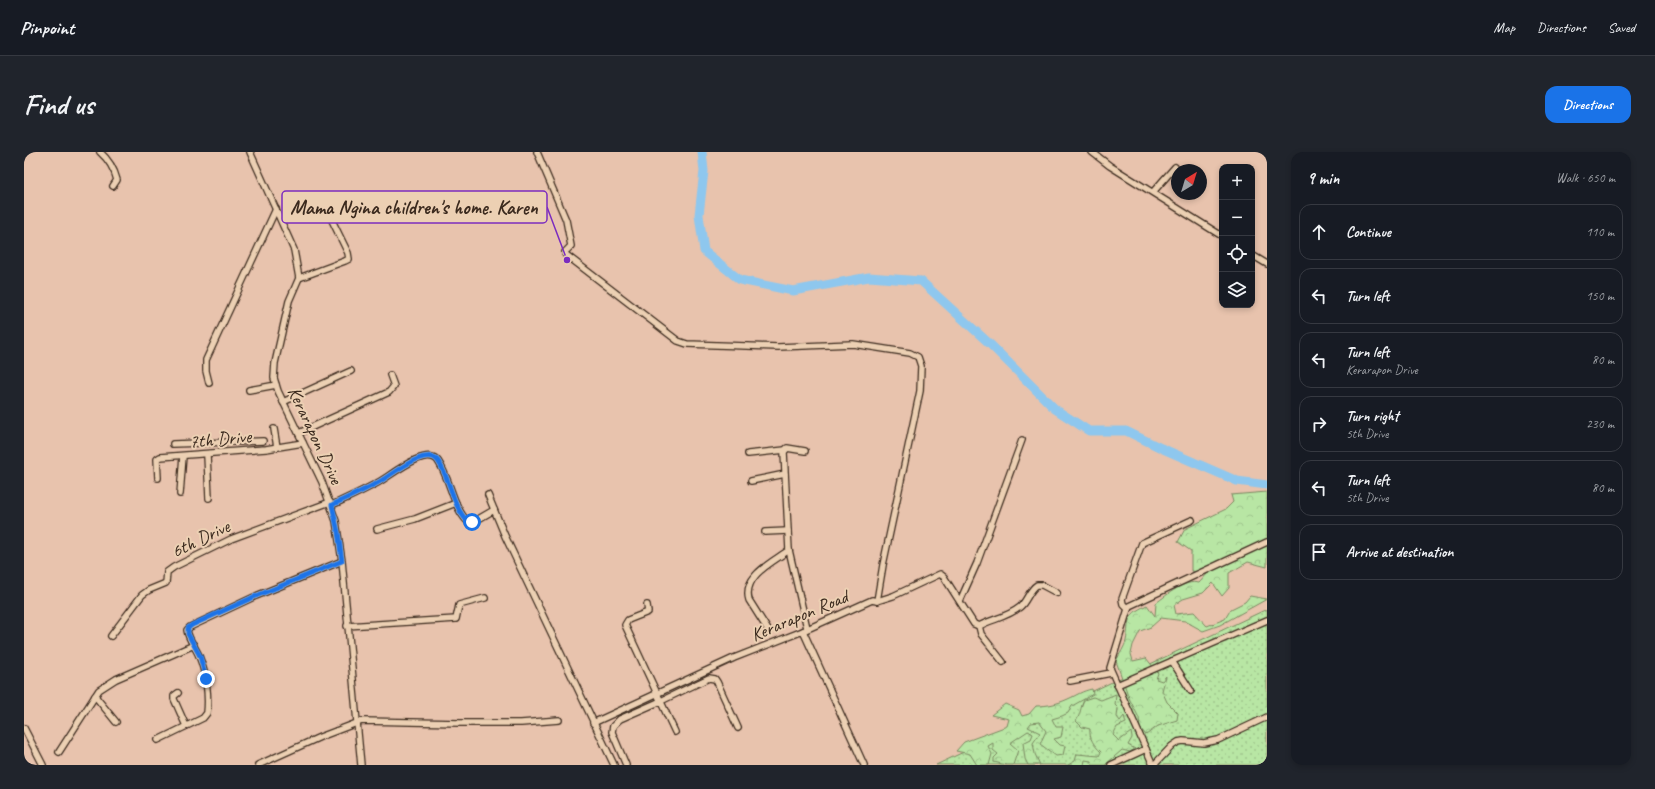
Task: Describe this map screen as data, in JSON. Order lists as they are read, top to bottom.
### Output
{
  "streets": {
    "street": [
      "Kerarapon Drive",
      "7th Drive",
      "6th Drive",
      "Kerarapon Road"
    ]
  },
  "crossings": [
    ["Kerarapon Drive", "7th Drive"],
    ["Kerarapon Drive", "6th Drive"]
  ],
  "places": ["Mama Ngina children's home. Karen"],
  "north": "top right",
  "page": {
    "header": "Pinpoint",
    "nav": ["Map", "Directions", "Saved"],
    "buttons": "Directions",
    "title": "Find us",
    "heading": ["9 min", "Walk · 650 m"],
    "map_buttons": ["+", "−"],
    "list": [
      ["Continue", "110 m"],
      ["Turn left", "150 m"],
      ["Turn left", "Kerarapon Drive", "80 m"],
      ["Turn right", "5th Drive", "230 m"],
      ["Turn left", "5th Drive", "80 m"],
      "Arrive at destination"
    ]
  }
}
